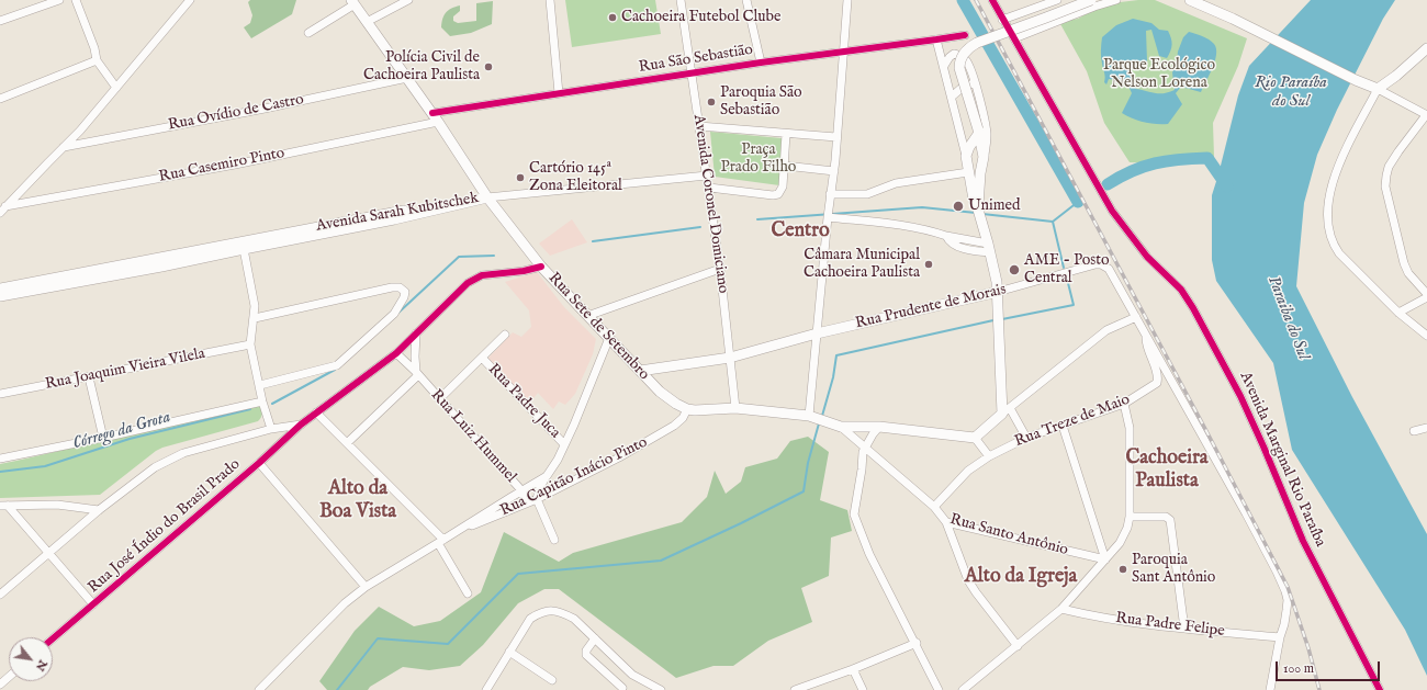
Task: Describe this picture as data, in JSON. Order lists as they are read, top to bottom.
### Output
{
  "streets": {
    "main road": ["Avenida Sarah Kubitschek", "Rua Prudente de Morais", "Rua Sete de Setembro"],
    "street": [
      "Rua São Sebastião",
      "Rua Ovídio de Castro",
      "Rua Casemiro Pinto",
      "Avenida Coronel Domiciano",
      "Rua Joaquim Vieira Vilela",
      "Rua Padre Juca",
      "Rua Treze de Maio",
      "Rua Luiz Hummel",
      "Avenida Marginal Rio Paraíba",
      "Rua Capitão Inácio Pinto",
      "Rua José Índio do Brasil Prado",
      "Rua Santo Antônio",
      "Rua Padre Felipe"
    ]
  },
  "crossings": [
    ["Rua São Sebastião", "Avenida Coronel Domiciano"],
    ["Rua São Sebastião", "Rua Sete de Setembro"],
    ["Rua Ovídio de Castro", "Rua Sete de Setembro"],
    ["Rua Casemiro Pinto", "Rua Sete de Setembro"],
    ["Avenida Coronel Domiciano", "Rua Prudente de Morais"],
    ["Avenida Sarah Kubitschek", "Rua Sete de Setembro"],
    ["Rua Prudente de Morais", "Rua Sete de Setembro"],
    ["Rua Sete de Setembro", "Rua Capitão Inácio Pinto"],
    ["Rua Sete de Setembro", "Rua José Índio do Brasil Prado"],
    ["Rua Treze de Maio", "Rua Santo Antônio"],
    ["Rua Luiz Hummel", "Rua Capitão Inácio Pinto"],
    ["Rua Luiz Hummel", "Rua José Índio do Brasil Prado"]
  ],
  "districts": [
    "Centro",
    "Cachoeira Paulista",
    "Alto da Boa Vista",
    "Alto da Igreja"
  ],
  "water": ["Rio Paraíba do Sul", "Paraiba do Sul", "Córrego da Grota"],
  "parks": ["Parque Ecológico Nelson Lorena", "Praça Prado Filho"],
  "places": [
    "Cachoeira Futebol Clube",
    "Polícia Civil de Cachoeira Paulista",
    "Paroquia São Sebastião",
    "Cartório 145ª Zona Eleitoral",
    "Unimed",
    "Câmara Municipal Cachoeira Paulista",
    "AME - Posto Central",
    "Paroquia Sant Antônio"
  ],
  "scale_bar": "100 m",
  "north": "bottom right"
}
